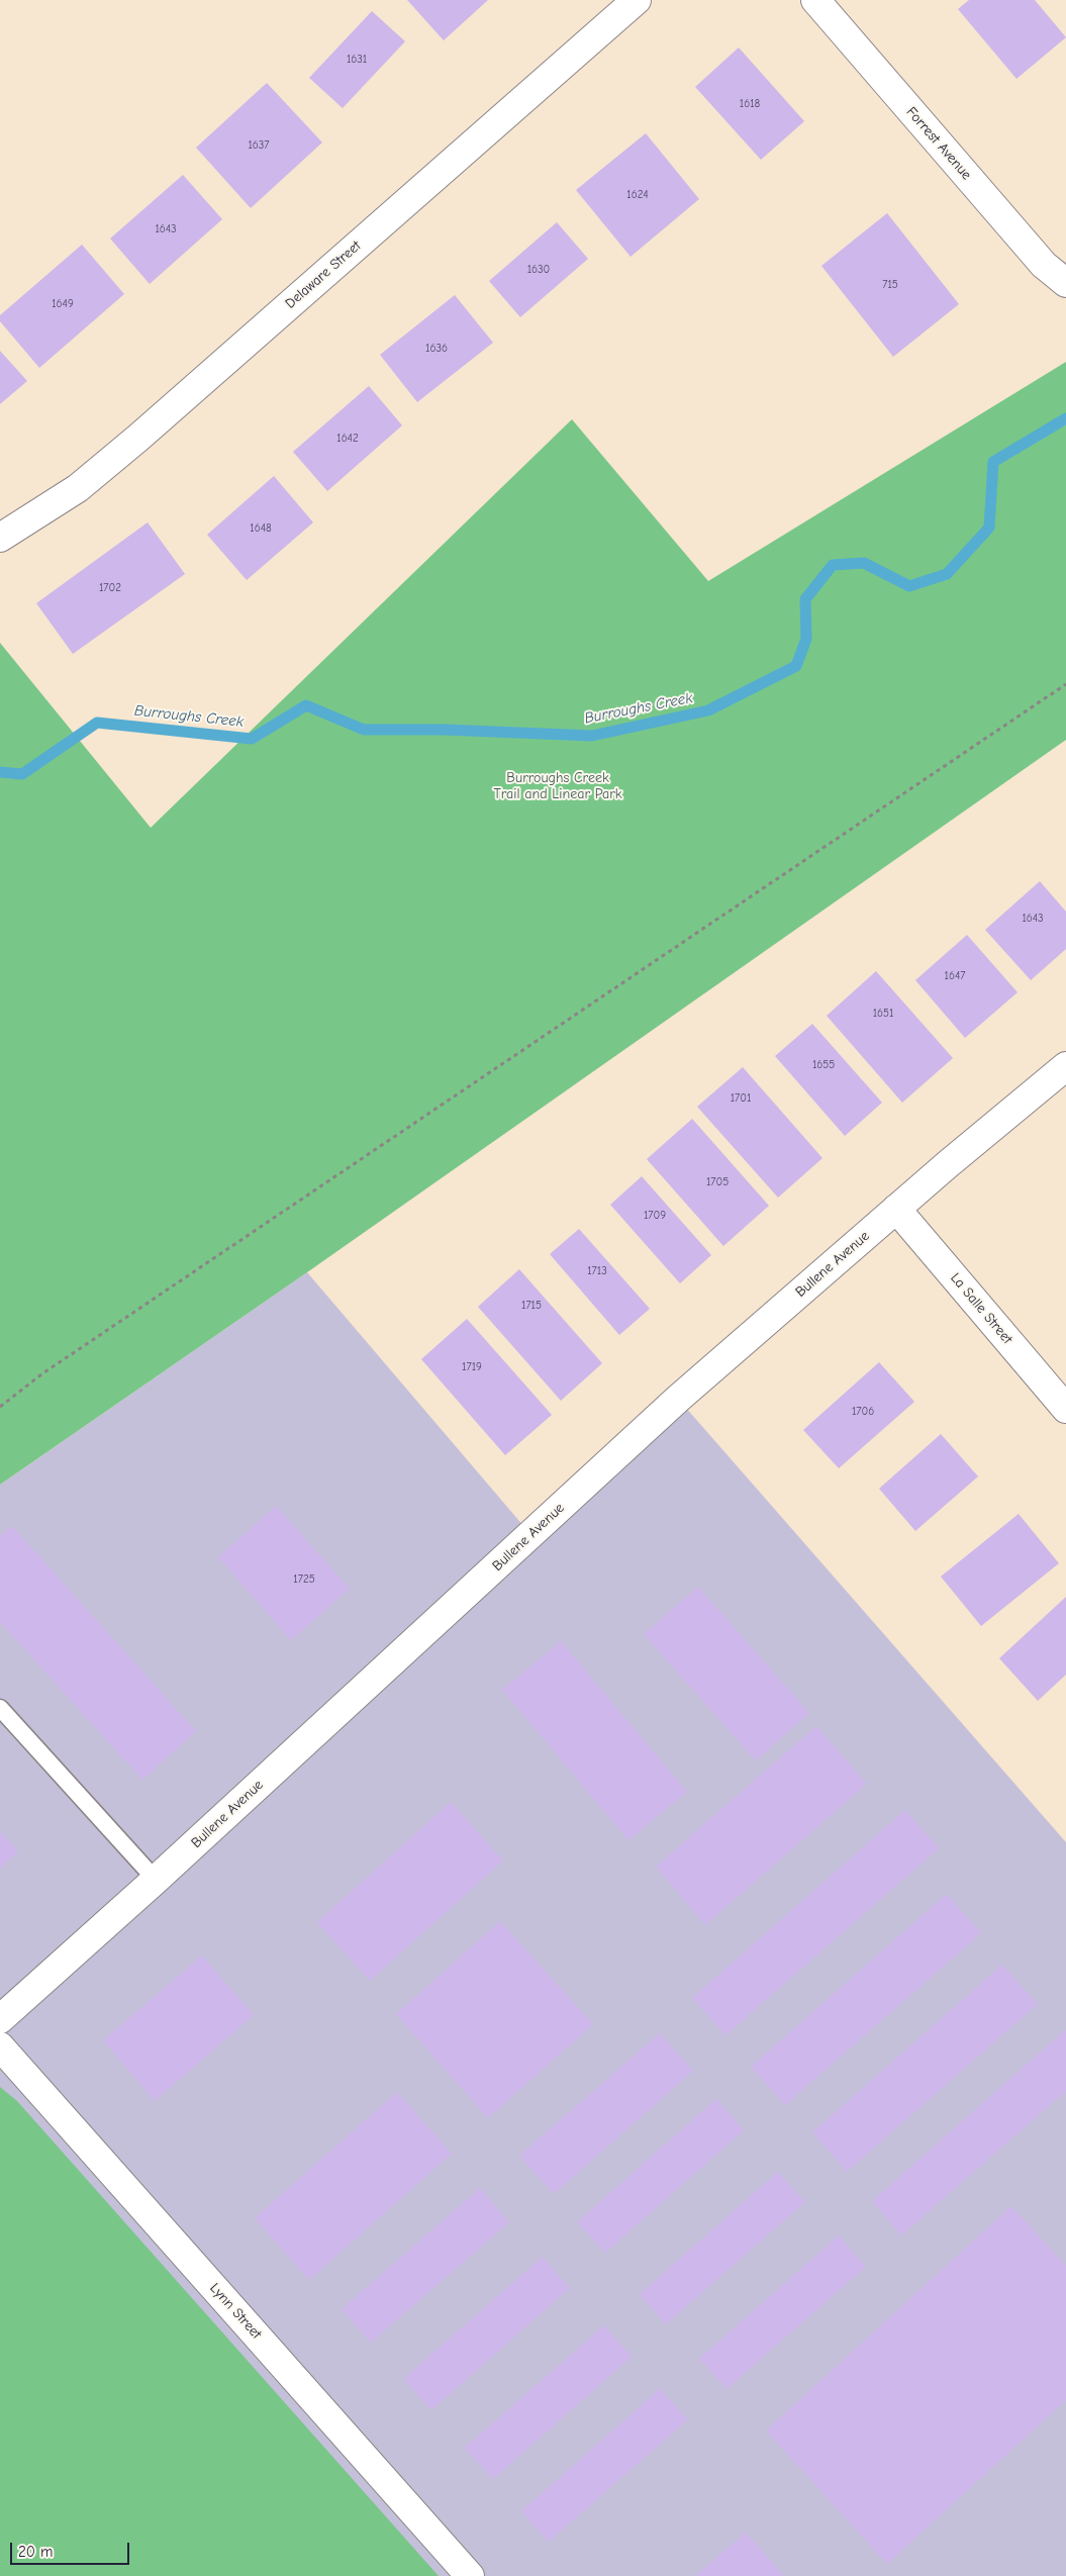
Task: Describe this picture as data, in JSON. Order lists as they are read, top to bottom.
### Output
{
  "streets": {
    "street": [
      "Forrest Avenue",
      "Delaware Street",
      "Bullene Avenue",
      "La Salle Street",
      "Lynn Street"
    ]
  },
  "crossings": [
    ["Bullene Avenue", "La Salle Street"]
  ],
  "water": ["Burroughs Creek"],
  "parks": ["Burroughs Creek Trail and Linear Park"],
  "house_numbers": [
    "1631",
    "1618",
    "1637",
    "1624",
    "1643",
    "1630",
    "715",
    "1649",
    "1636",
    "1642",
    "1648",
    "1702",
    "1643",
    "1647",
    "1651",
    "1655",
    "1701",
    "1705",
    "1709",
    "1713",
    "1715",
    "1719",
    "1706",
    "1725"
  ],
  "scale_bar": "20 m"
}
